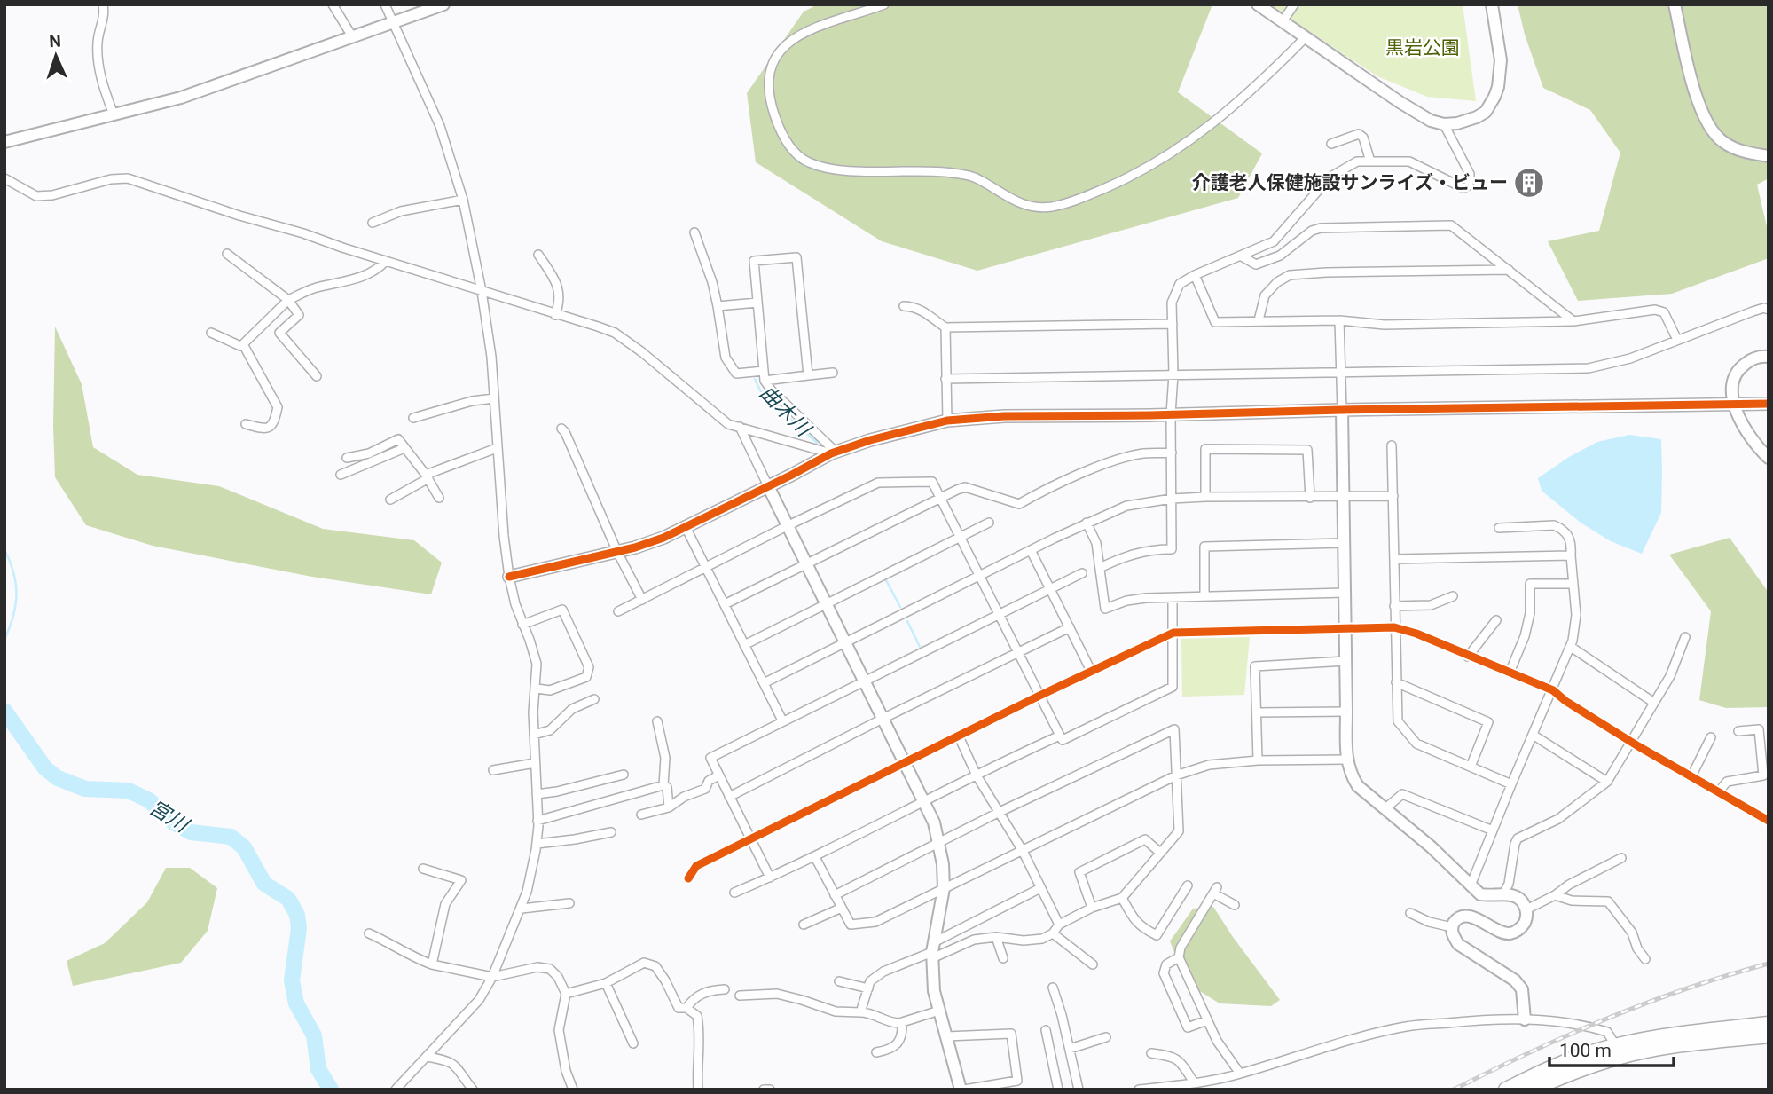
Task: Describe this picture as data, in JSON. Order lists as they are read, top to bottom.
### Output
{
  "water": ["曲木川", "宮川"],
  "parks": ["黒岩公園"],
  "places": {
    "building": ["介護老人保健施設サンライズ・ビュー"]
  },
  "scale_bar": "100 m",
  "north": "top"
}
